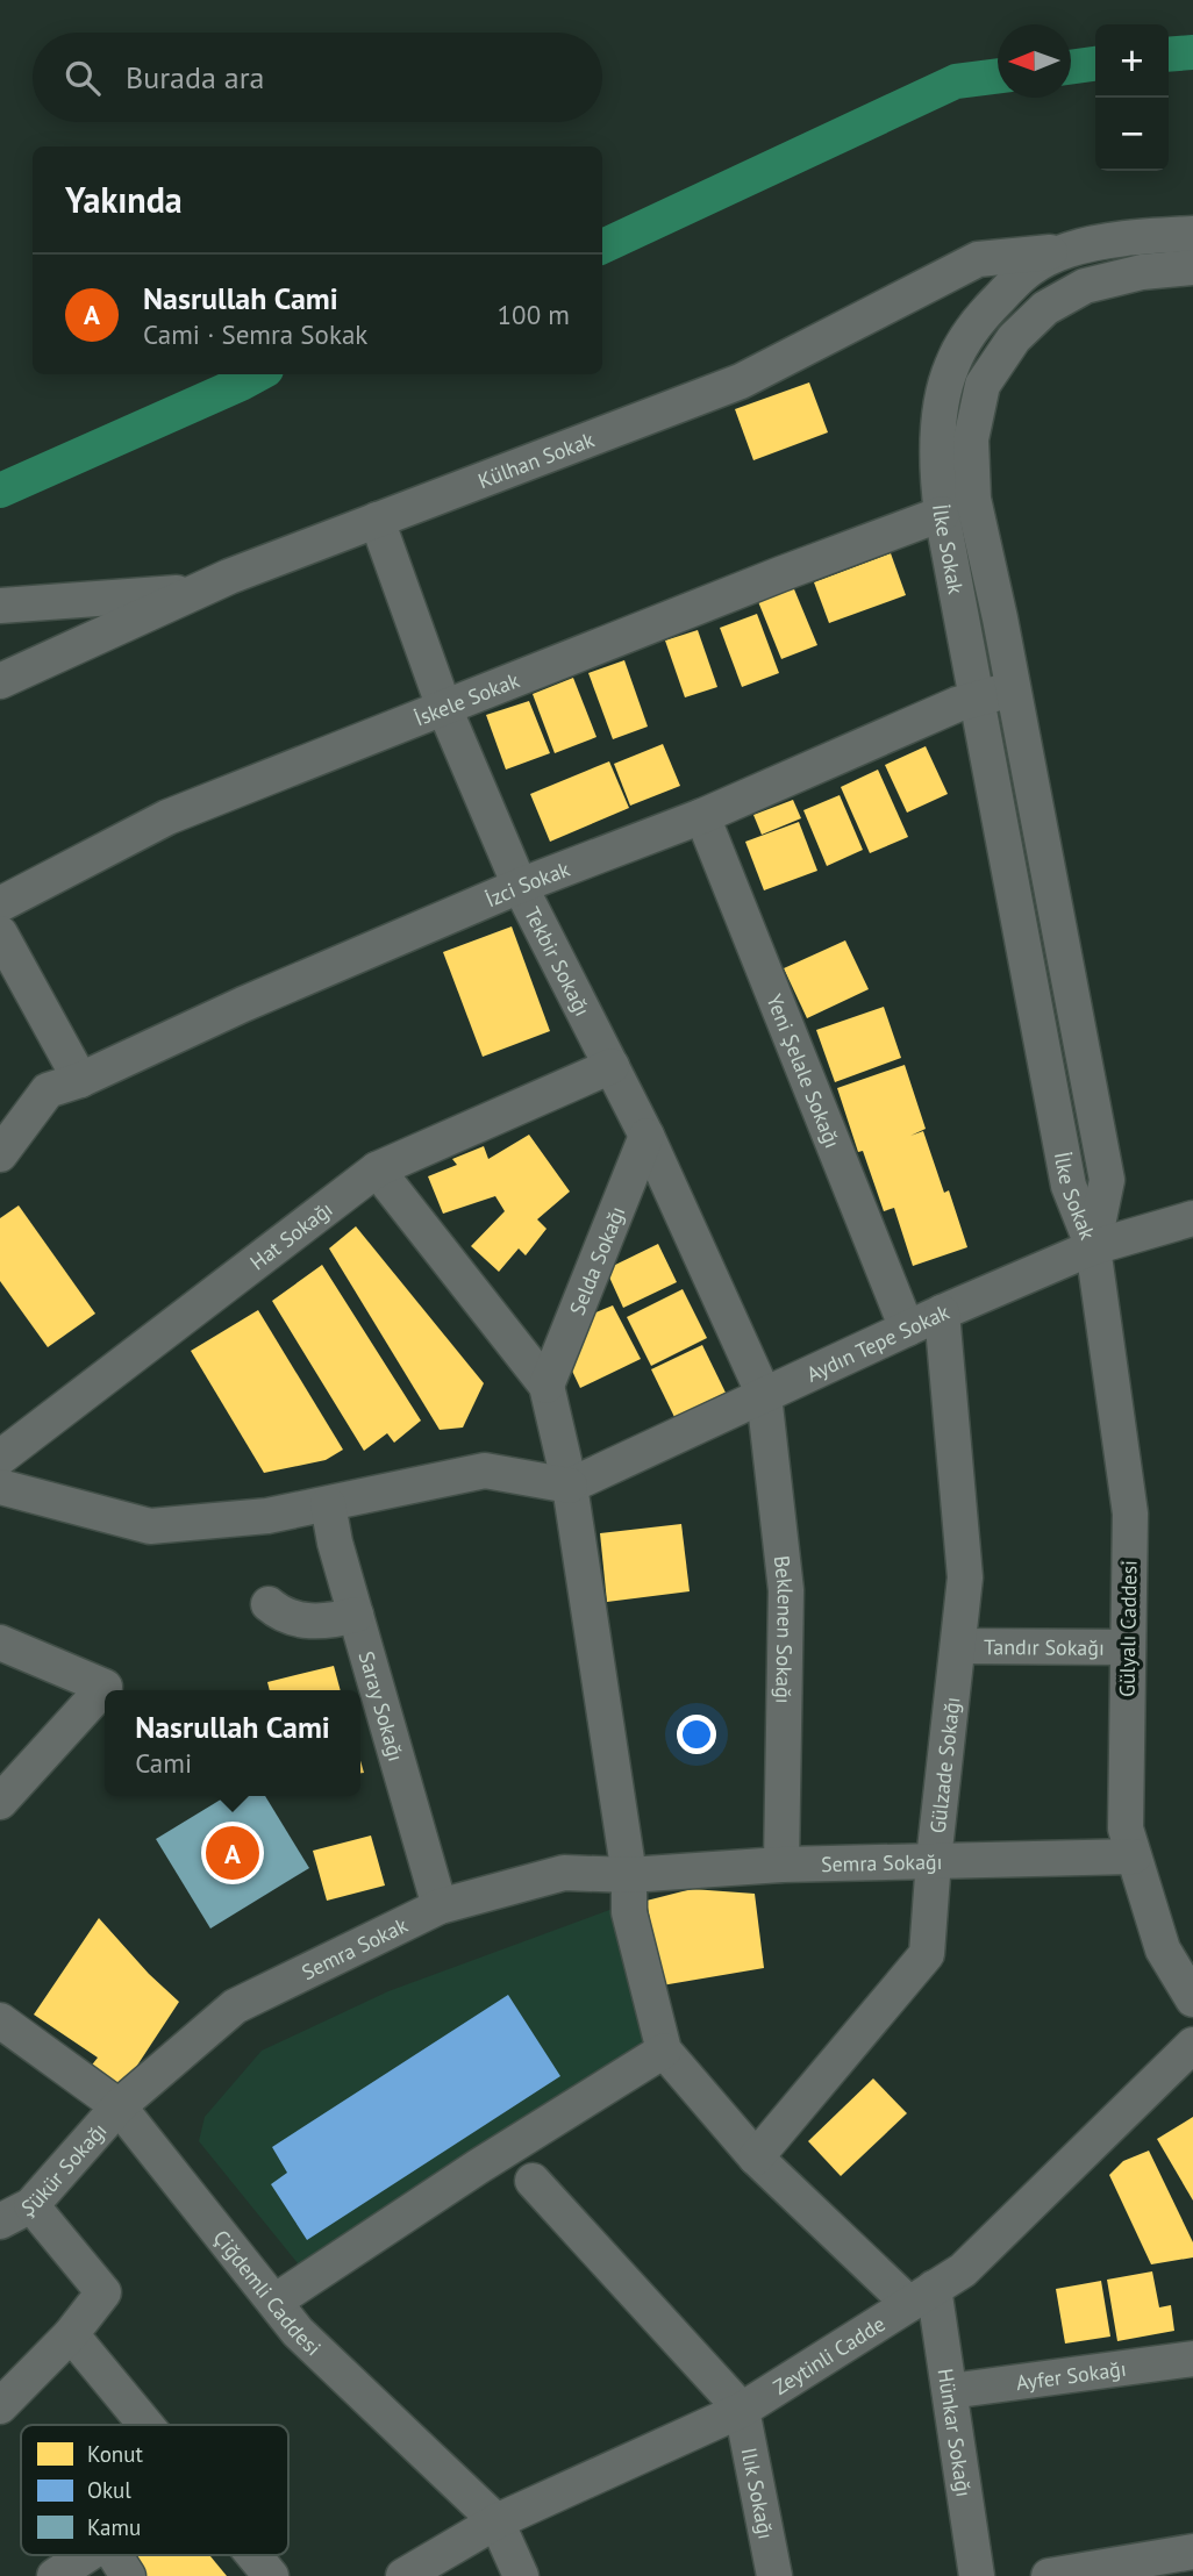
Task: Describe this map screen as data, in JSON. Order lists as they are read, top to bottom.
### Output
{
  "streets": {
    "street": [
      "Külhan Sokak",
      "İlke Sokak",
      "İskele Sokak",
      "İzci Sokak",
      "Tekbir Sokağı",
      "Yeni Şelale Sokağı",
      "Hat Sokağı",
      "Selda Sokağı",
      "Aydın Tepe Sokak",
      "Gülyalı Caddesi",
      "Beklenen Sokağı",
      "Tandır Sokağı",
      "Saray Sokağı",
      "Gülzade Sokağı",
      "Semra Sokağı",
      "Semra Sokak",
      "Şükür Sokağı",
      "Çiğdemli Caddesi",
      "Zeytinli Cadde",
      "Ayfer Sokağı",
      "Hünkar Sokağı",
      "Ilık Sokağı"
    ]
  },
  "crossings": [
    ["Külhan Sokak", "İlke Sokak"],
    ["Külhan Sokak", "Tekbir Sokağı"],
    ["İlke Sokak", "İskele Sokak"],
    ["İlke Sokak", "İzci Sokak"],
    ["İlke Sokak", "Aydın Tepe Sokak"],
    ["İlke Sokak", "Gülyalı Caddesi"],
    ["İskele Sokak", "Tekbir Sokağı"],
    ["İzci Sokak", "Tekbir Sokağı"],
    ["İzci Sokak", "Yeni Şelale Sokağı"],
    ["Tekbir Sokağı", "Hat Sokağı"],
    ["Tekbir Sokağı", "Selda Sokağı"],
    ["Tekbir Sokağı", "Aydın Tepe Sokak"],
    ["Tekbir Sokağı", "Beklenen Sokağı"],
    ["Yeni Şelale Sokağı", "Aydın Tepe Sokak"],
    ["Aydın Tepe Sokak", "Gülyalı Caddesi"],
    ["Aydın Tepe Sokak", "Beklenen Sokağı"],
    ["Aydın Tepe Sokak", "Gülzade Sokağı"],
    ["Gülyalı Caddesi", "Tandır Sokağı"],
    ["Gülyalı Caddesi", "Semra Sokağı"],
    ["Beklenen Sokağı", "Semra Sokağı"],
    ["Tandır Sokağı", "Gülzade Sokağı"],
    ["Saray Sokağı", "Semra Sokak"],
    ["Gülzade Sokağı", "Semra Sokağı"],
    ["Semra Sokağı", "Semra Sokak"],
    ["Semra Sokak", "Şükür Sokağı"],
    ["Semra Sokak", "Çiğdemli Caddesi"],
    ["Şükür Sokağı", "Çiğdemli Caddesi"],
    ["Çiğdemli Caddesi", "Zeytinli Cadde"],
    ["Zeytinli Cadde", "Hünkar Sokağı"],
    ["Zeytinli Cadde", "Ilık Sokağı"],
    ["Ayfer Sokağı", "Hünkar Sokağı"]
  ],
  "legend": ["Konut", "Okul", "Kamu"],
  "north": "left",
  "page": {
    "map_buttons": ["+", "−"],
    "search": "Burada ara",
    "heading": "Yakında",
    "list": [
      {
        "mark": "A",
        "name": "Nasrullah Cami",
        "note": "Cami · Semra Sokak",
        "value": "100 m"
      }
    ],
    "popup": ["Nasrullah Cami", "Cami"],
    "pins": "A"
  }
}
